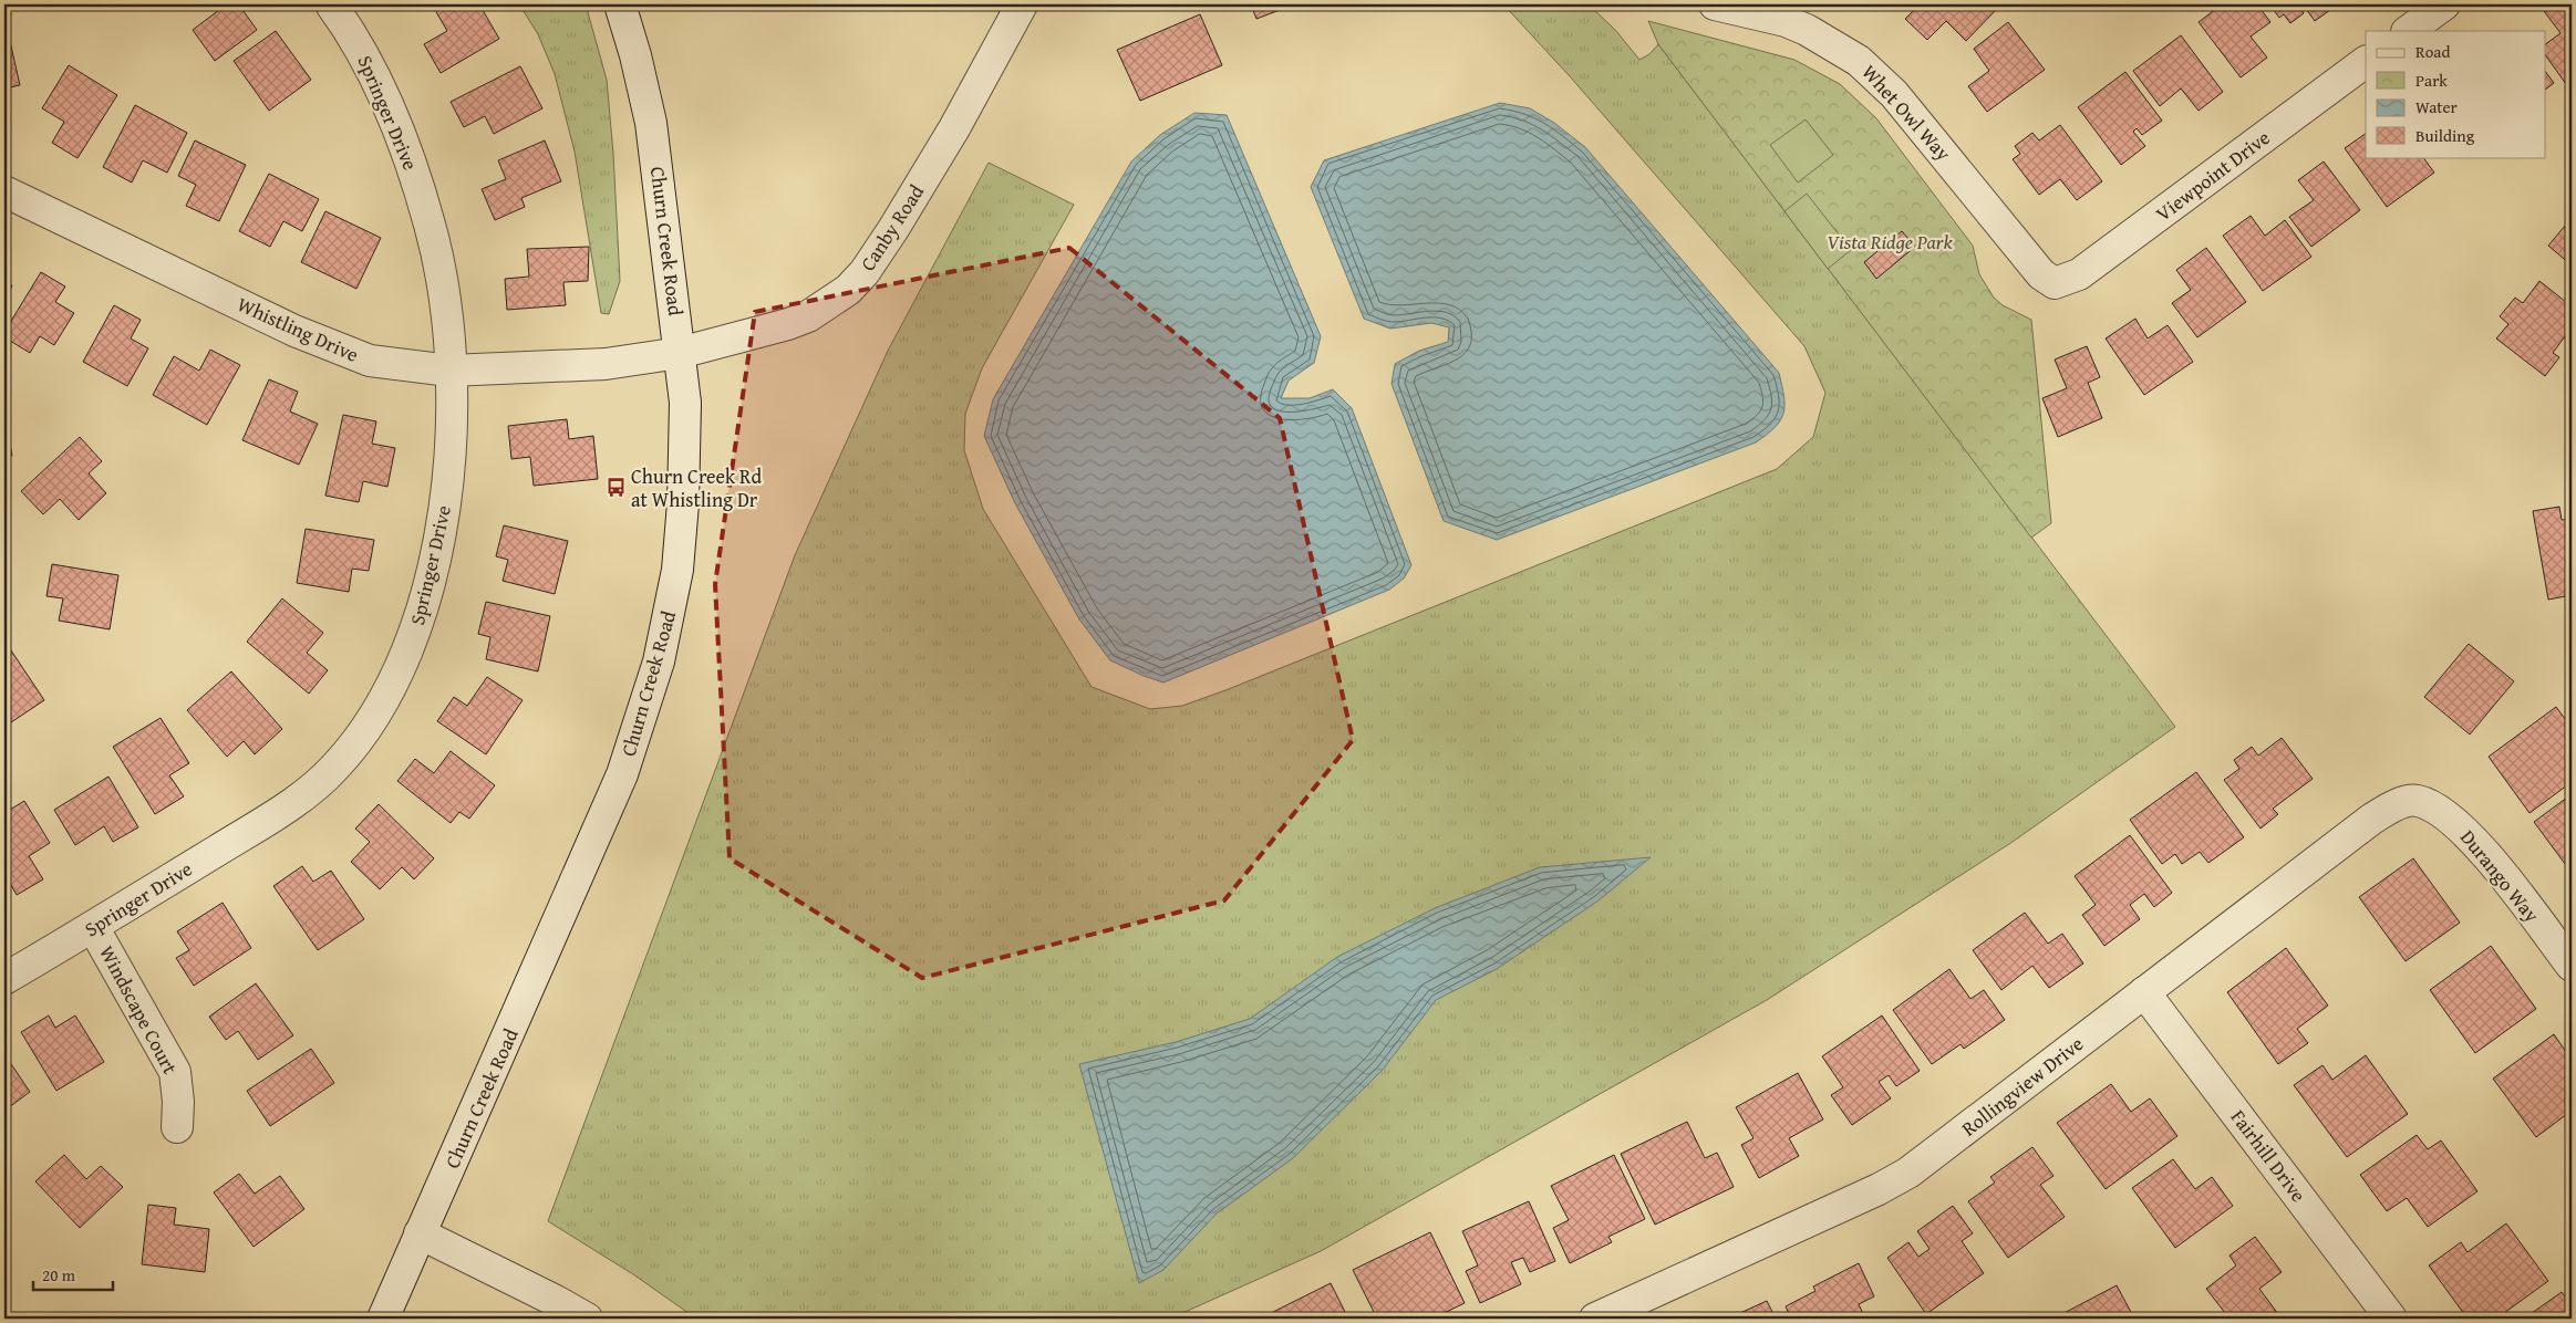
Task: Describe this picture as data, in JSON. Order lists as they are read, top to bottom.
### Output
{
  "streets": {
    "street": [
      "Springer Drive",
      "Whet Owl Way",
      "Viewpoint Drive",
      "Canby Road",
      "Churn Creek Road",
      "Whistling Drive",
      "Durango Way",
      "Windscape Court",
      "Rollingview Drive",
      "Fairhill Drive"
    ]
  },
  "crossings": [
    ["Springer Drive", "Whistling Drive"],
    ["Springer Drive", "Windscape Court"],
    ["Whet Owl Way", "Viewpoint Drive"],
    ["Canby Road", "Churn Creek Road"],
    ["Canby Road", "Whistling Drive"],
    ["Churn Creek Road", "Whistling Drive"],
    ["Durango Way", "Rollingview Drive"],
    ["Rollingview Drive", "Fairhill Drive"]
  ],
  "parks": ["Vista Ridge Park"],
  "places": {
    "bus stop": ["Churn Creek Rd at Whistling Dr"]
  },
  "legend": [
    "Road",
    "Park",
    "Water",
    "Building"
  ],
  "scale_bar": "20 m"
}
